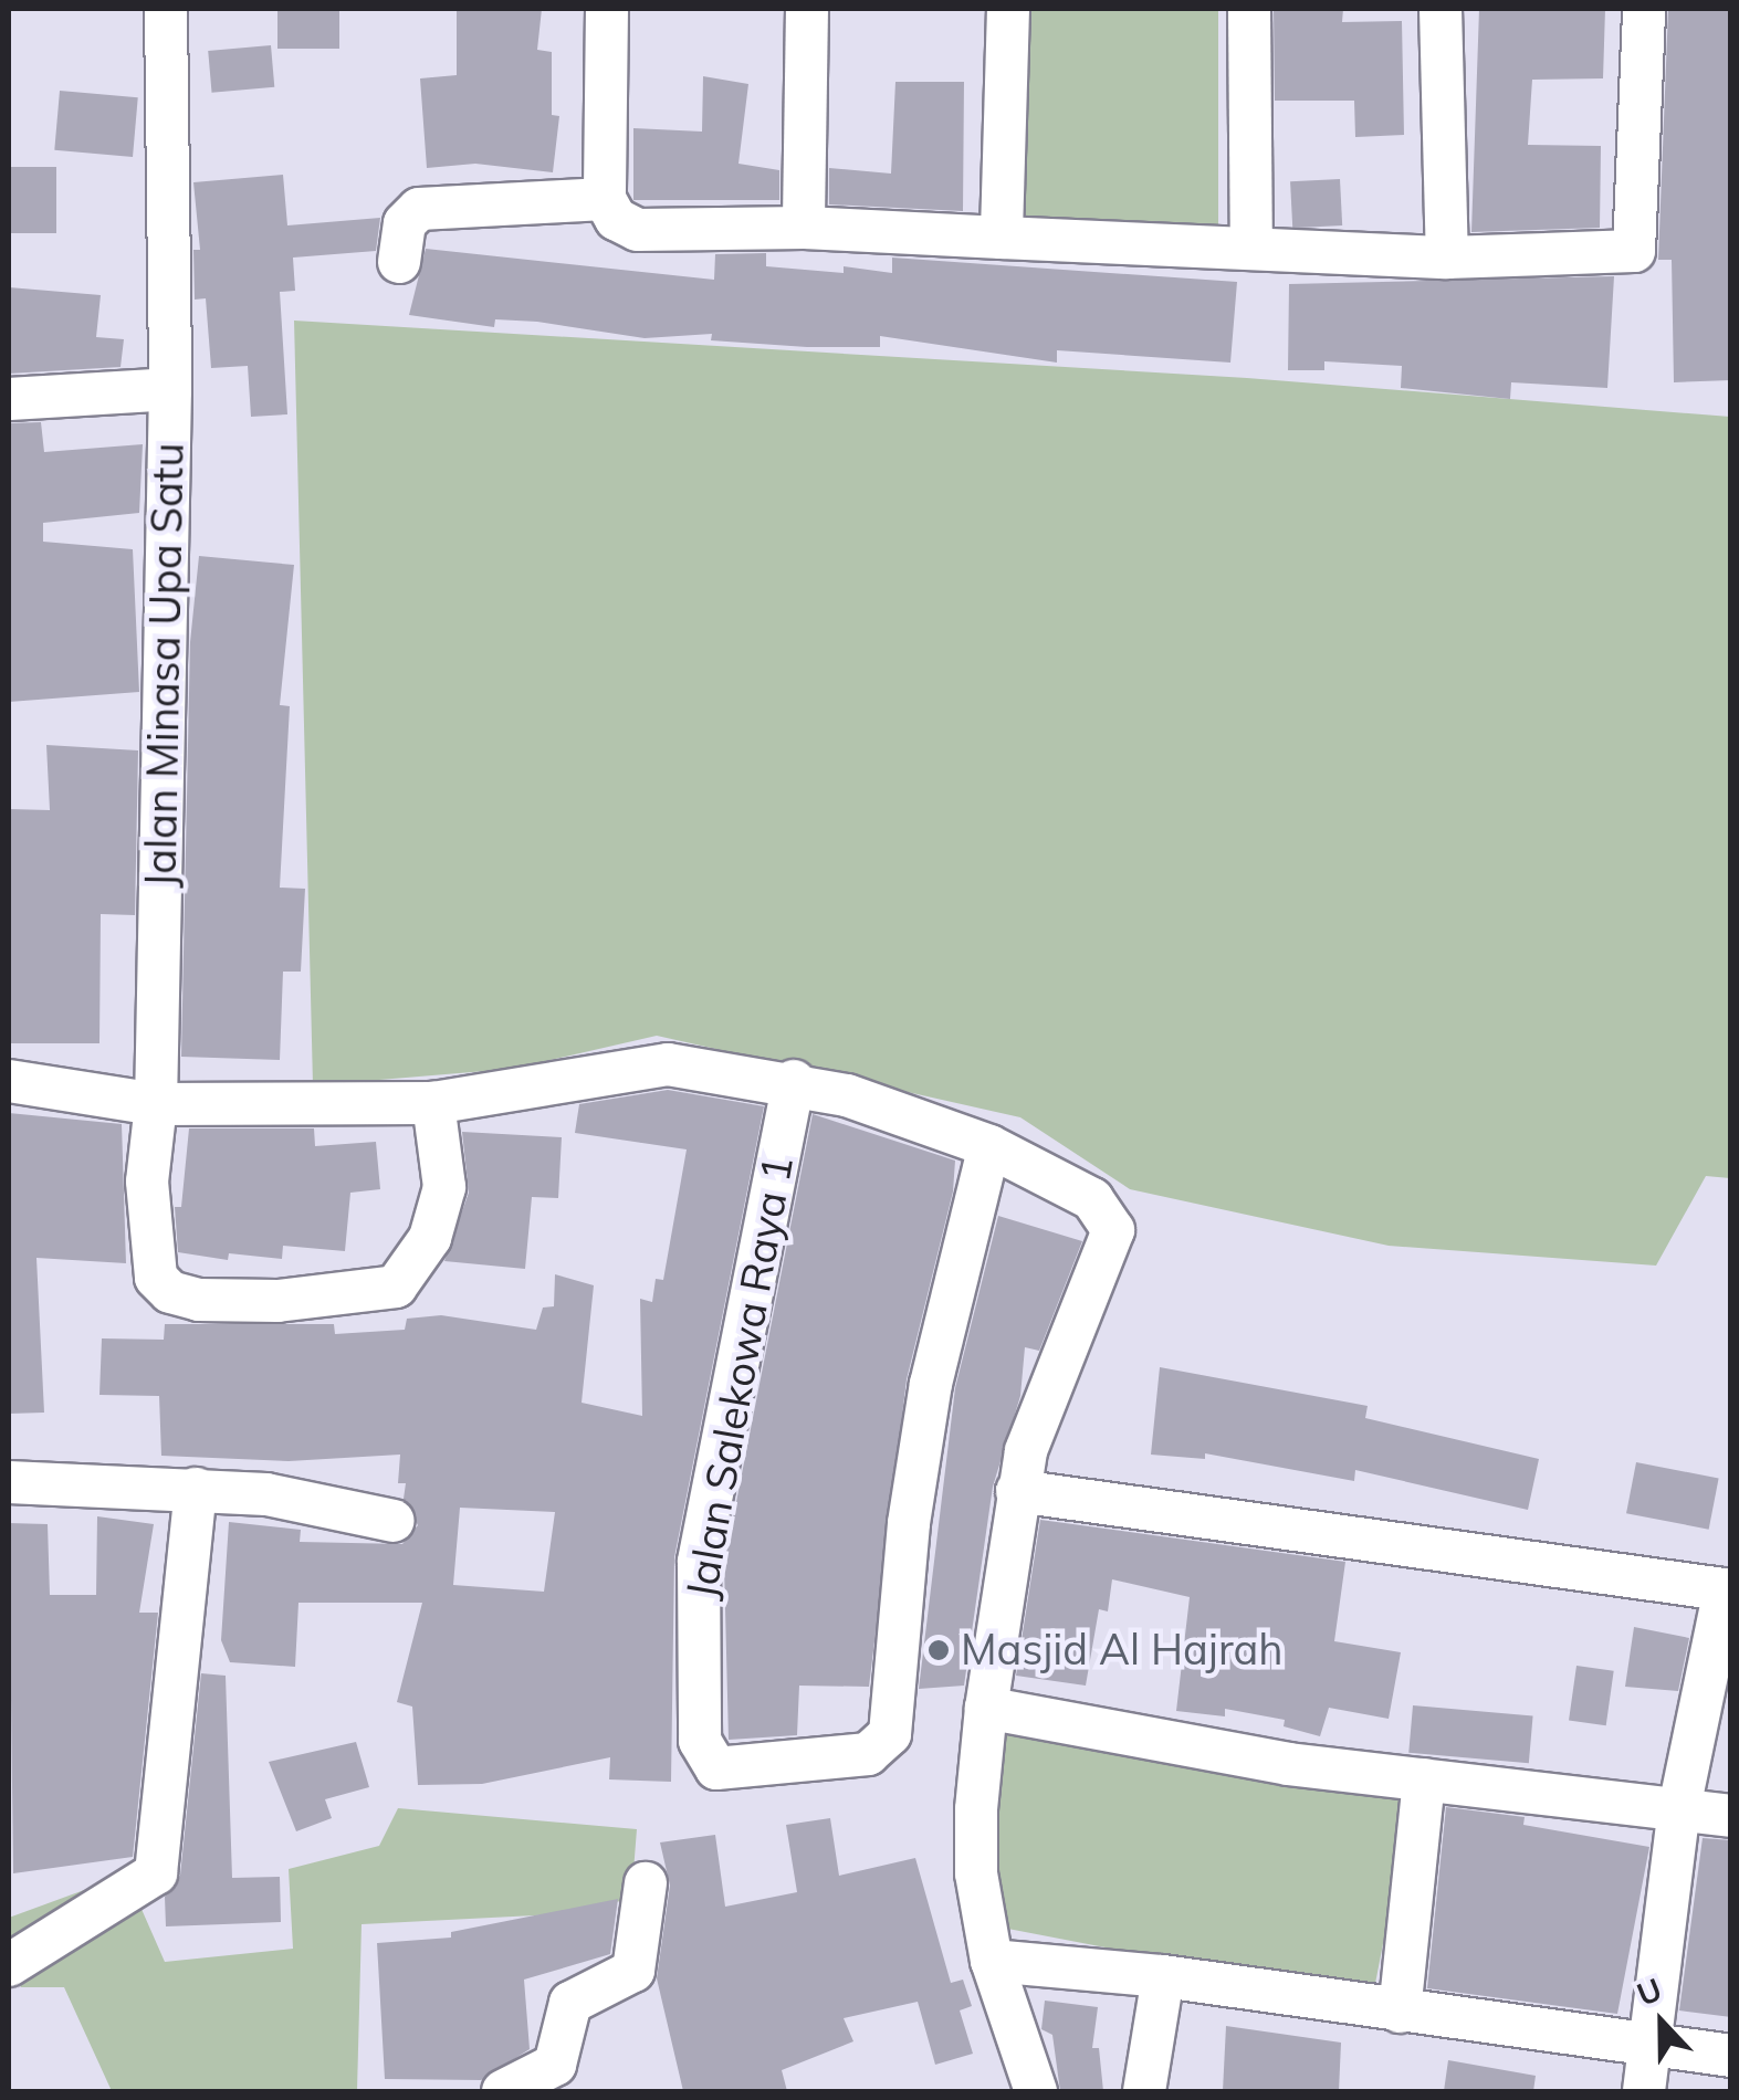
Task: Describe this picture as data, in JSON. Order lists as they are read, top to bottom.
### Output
{
  "streets": {
    "street": ["Jalan Minasa Upa Satu", "Jalan Salekowa Raya 1"]
  },
  "places": ["Masjid Al Hajrah"],
  "north": "top"
}
